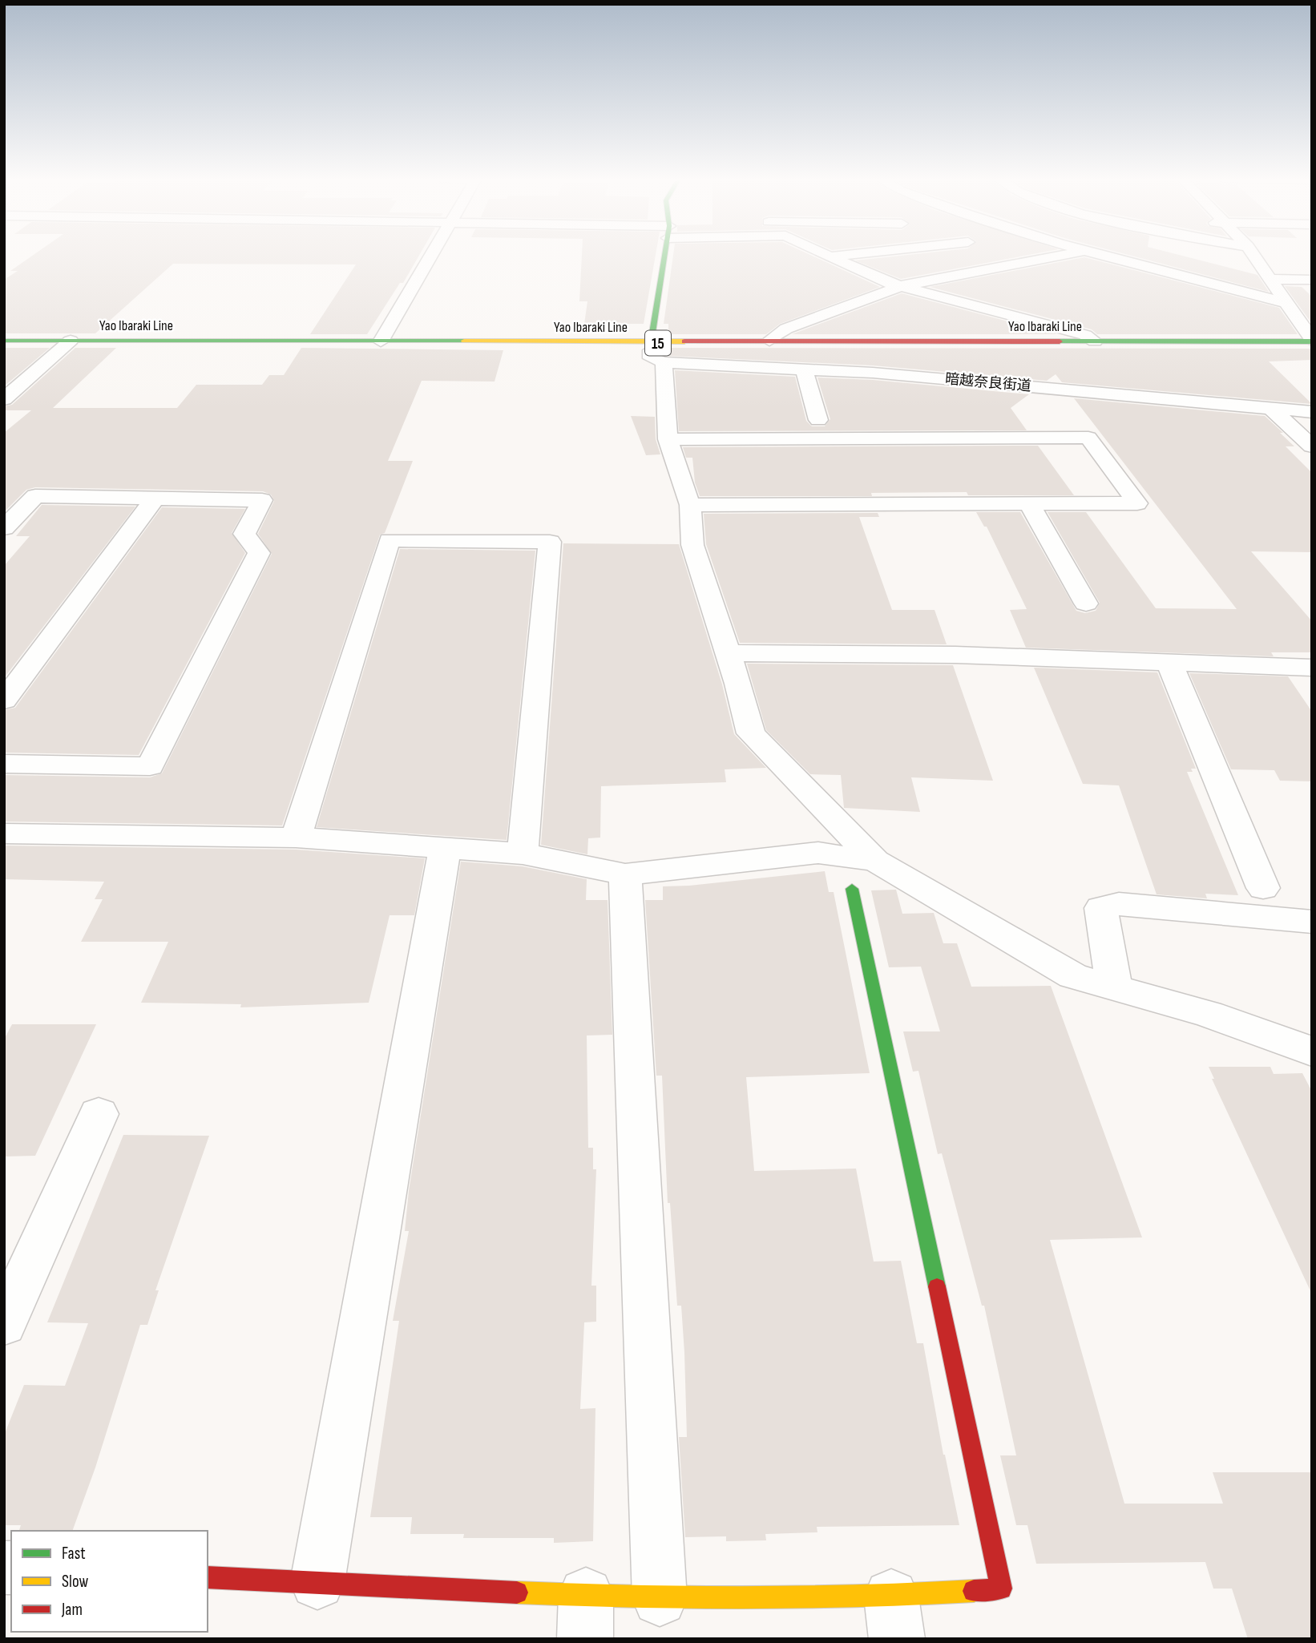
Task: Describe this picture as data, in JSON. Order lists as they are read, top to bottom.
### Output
{
  "streets": {
    "main road": ["Yao Ibaraki Line", "15"],
    "street": ["暗越奈良街道"]
  },
  "legend": ["Fast", "Slow", "Jam"]
}
